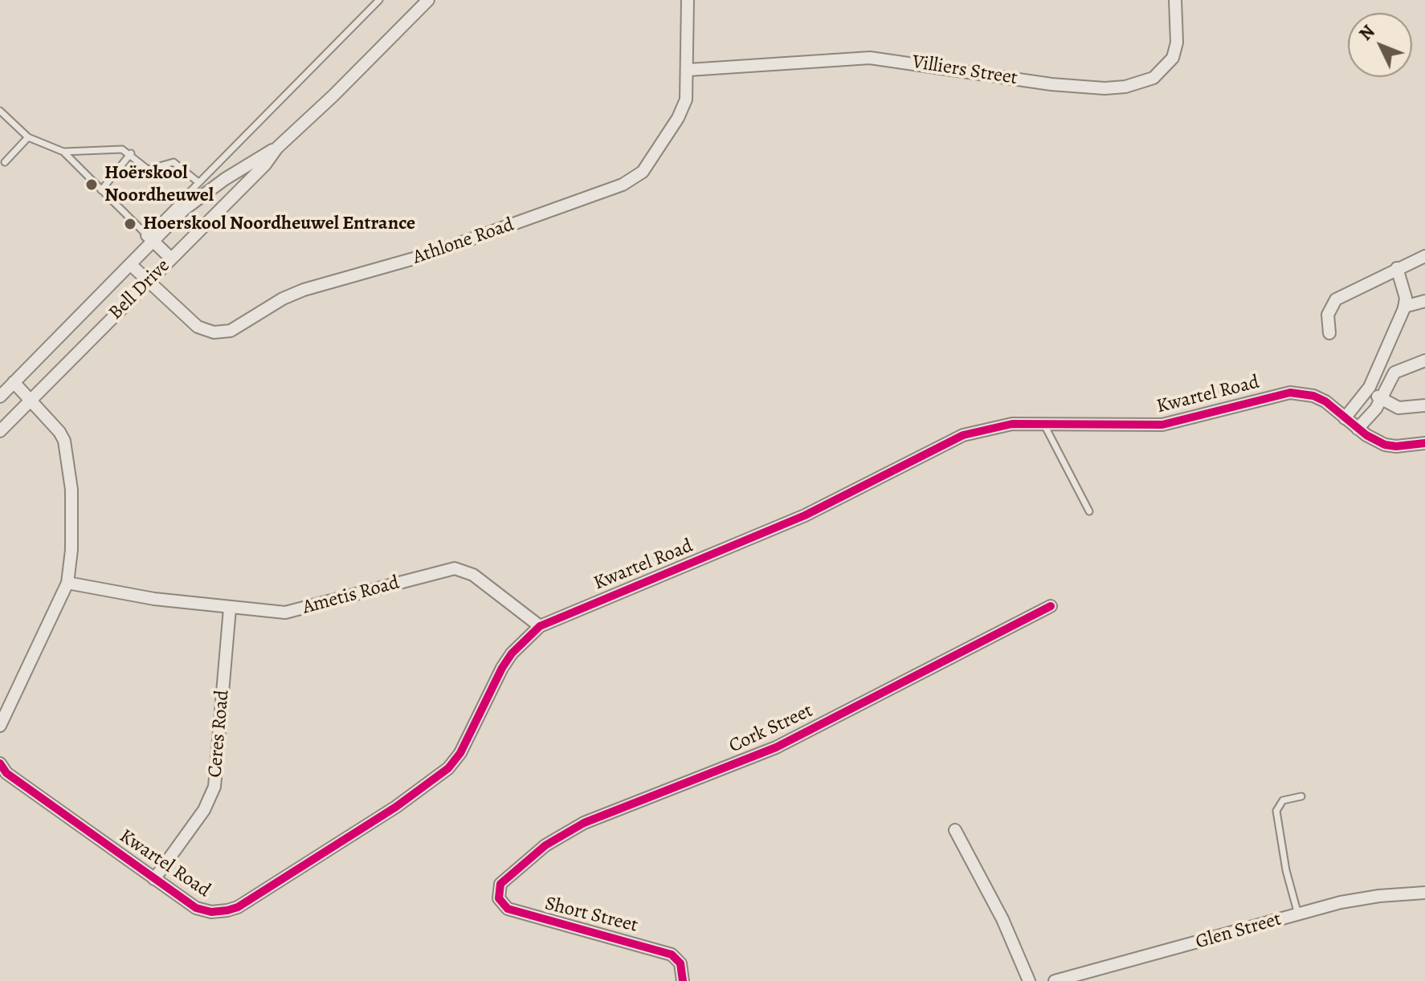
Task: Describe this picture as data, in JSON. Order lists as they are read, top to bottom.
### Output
{
  "streets": {
    "street": [
      "Villiers Street",
      "Athlone Road",
      "Bell Drive",
      "Kwartel Road",
      "Ametis Road",
      "Cork Street",
      "Ceres Road",
      "Short Street",
      "Glen Street"
    ]
  },
  "crossings": [
    ["Villiers Street", "Athlone Road"],
    ["Athlone Road", "Bell Drive"],
    ["Kwartel Road", "Ametis Road"],
    ["Kwartel Road", "Ceres Road"],
    ["Ametis Road", "Ceres Road"],
    ["Cork Street", "Short Street"]
  ],
  "places": ["Hoërskool Noordheuwel", "Hoerskool Noordheuwel Entrance"],
  "north": "top left"
}
